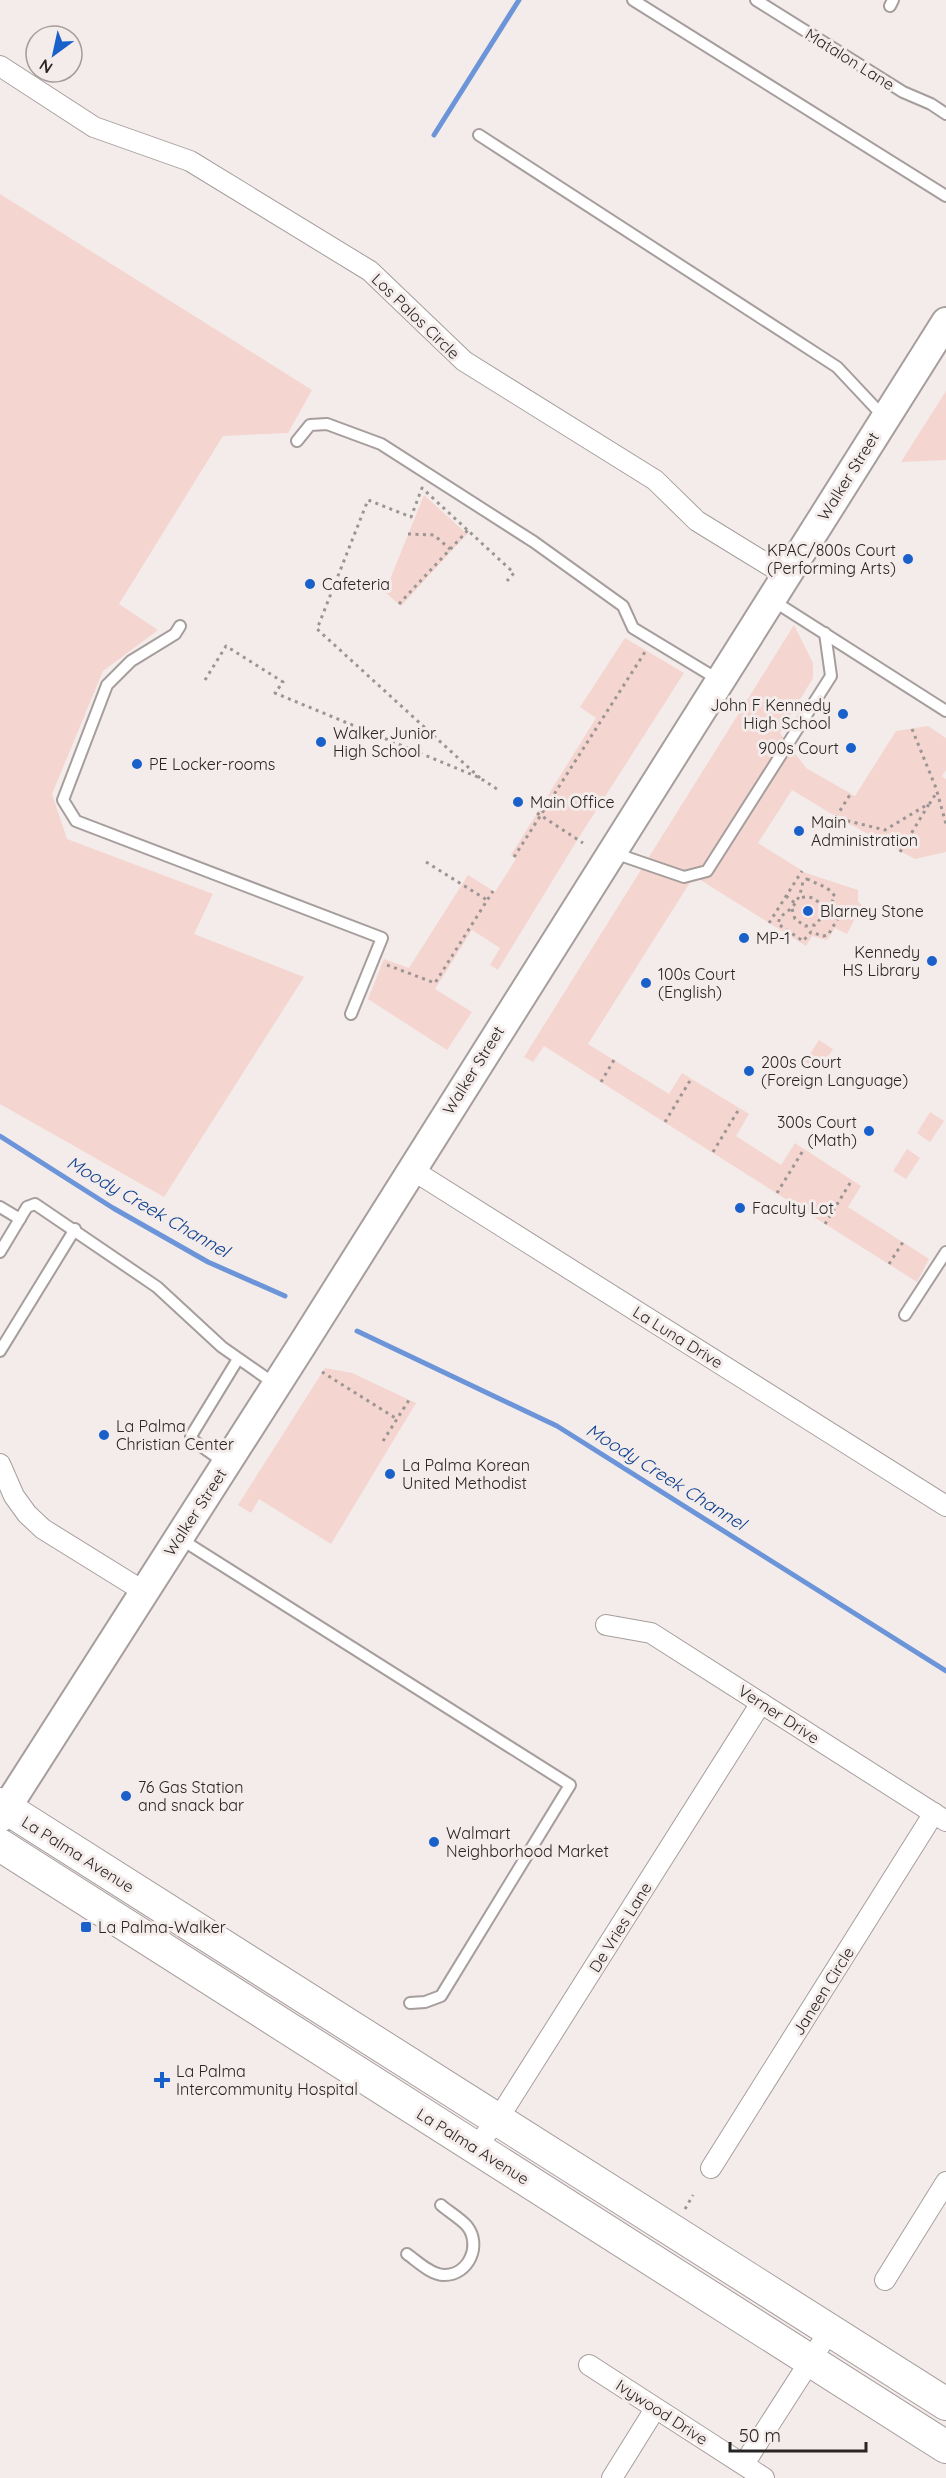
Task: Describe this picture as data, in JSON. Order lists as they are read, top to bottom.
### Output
{
  "streets": {
    "main road": ["Walker Street", "La Palma Avenue"],
    "street": [
      "Los Palos Circle",
      "La Luna Drive",
      "Verner Drive",
      "De Vries Lane",
      "Janeen Circle",
      "Ivywood Drive"
    ],
    "lane": ["Matalon Lane"]
  },
  "crossings": [
    ["Los Palos Circle", "Walker Street"],
    ["Walker Street", "La Luna Drive"],
    ["Walker Street", "La Palma Avenue"],
    ["Verner Drive", "De Vries Lane"],
    ["Verner Drive", "Janeen Circle"],
    ["La Palma Avenue", "De Vries Lane"]
  ],
  "water": ["Moody Creek Channel"],
  "places": {
    "other": [
      "KPAC/800s Court (Performing Arts)",
      "Cafeteria",
      "John F Kennedy High School",
      "Walker Junior High School",
      "900s Court",
      "PE Locker-rooms",
      "Main Office",
      "Main Administration",
      "Blarney Stone",
      "MP-1",
      "Kennedy HS Library",
      "100s Court (English)",
      "200s Court (Foreign Language)",
      "300s Court (Math)",
      "Faculty Lot",
      "La Palma Christian Center",
      "La Palma Korean United Methodist",
      "76 Gas Station and snack bar",
      "Walmart Neighborhood Market"
    ],
    "transit": ["La Palma-Walker"],
    "health": ["La Palma Intercommunity Hospital"]
  },
  "scale_bar": "50 m",
  "north": "bottom left"
}
